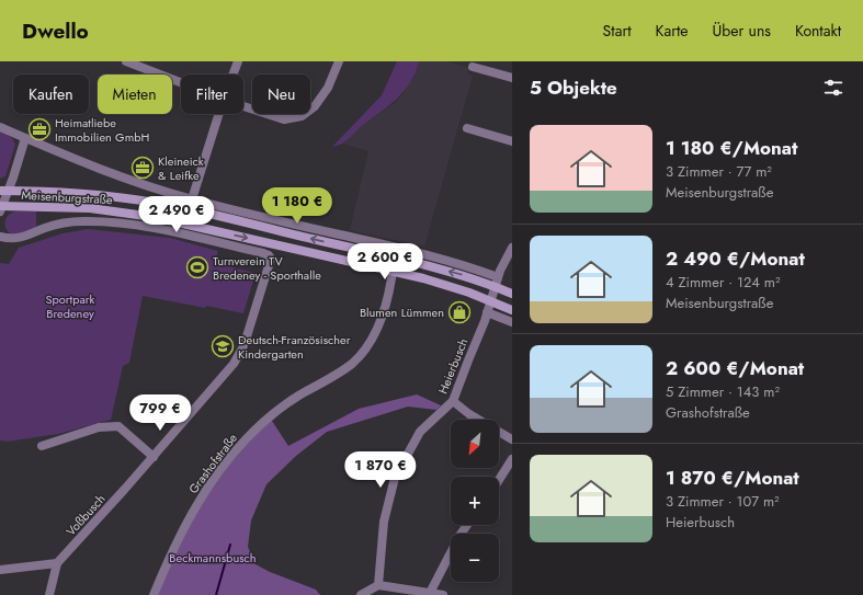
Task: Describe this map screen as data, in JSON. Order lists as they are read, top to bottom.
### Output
{
  "streets": {
    "main road": ["Meisenburgstraße"],
    "street": ["Heierbusch", "Grashofstraße", "Voßbusch"]
  },
  "crossings": [
    ["Meisenburgstraße", "Heierbusch"],
    ["Meisenburgstraße", "Grashofstraße"],
    ["Meisenburgstraße", "Voßbusch"]
  ],
  "parks": ["Sportpark Bredeney", "Beckmannsbusch"],
  "places": {
    "office": ["Heimatliebe Immobilien GmbH", "Kleineick & Leifke"],
    "sports": ["Turnverein TV Bredeney - Sporthalle"],
    "shop": ["Blumen Lümmen"],
    "school or university": ["Deutsch-Französischer Kindergarten"]
  },
  "north": "bottom left",
  "page": {
    "header": "Dwello",
    "nav": [
      "Start",
      "Karte",
      "Über uns",
      "Kontakt"
    ],
    "heading": "5 Objekte",
    "chip": [
      "Kaufen",
      "Mieten",
      "Filter",
      "Neu"
    ],
    "list": [
      {
        "name": "1 180 €/Monat",
        "note": "3 Zimmer · 77 m² · Meisenburgstraße"
      },
      {
        "name": "2 490 €/Monat",
        "note": "4 Zimmer · 124 m² · Meisenburgstraße"
      },
      {
        "name": "2 600 €/Monat",
        "note": "5 Zimmer · 143 m² · Grashofstraße"
      },
      {
        "name": "1 870 €/Monat",
        "note": "3 Zimmer · 107 m² · Heierbusch"
      }
    ],
    "price": [
      "1 180 €",
      "2 490 €",
      "2 600 €",
      "799 €",
      "1 870 €"
    ],
    "map_buttons": ["+", "−"]
  }
}
